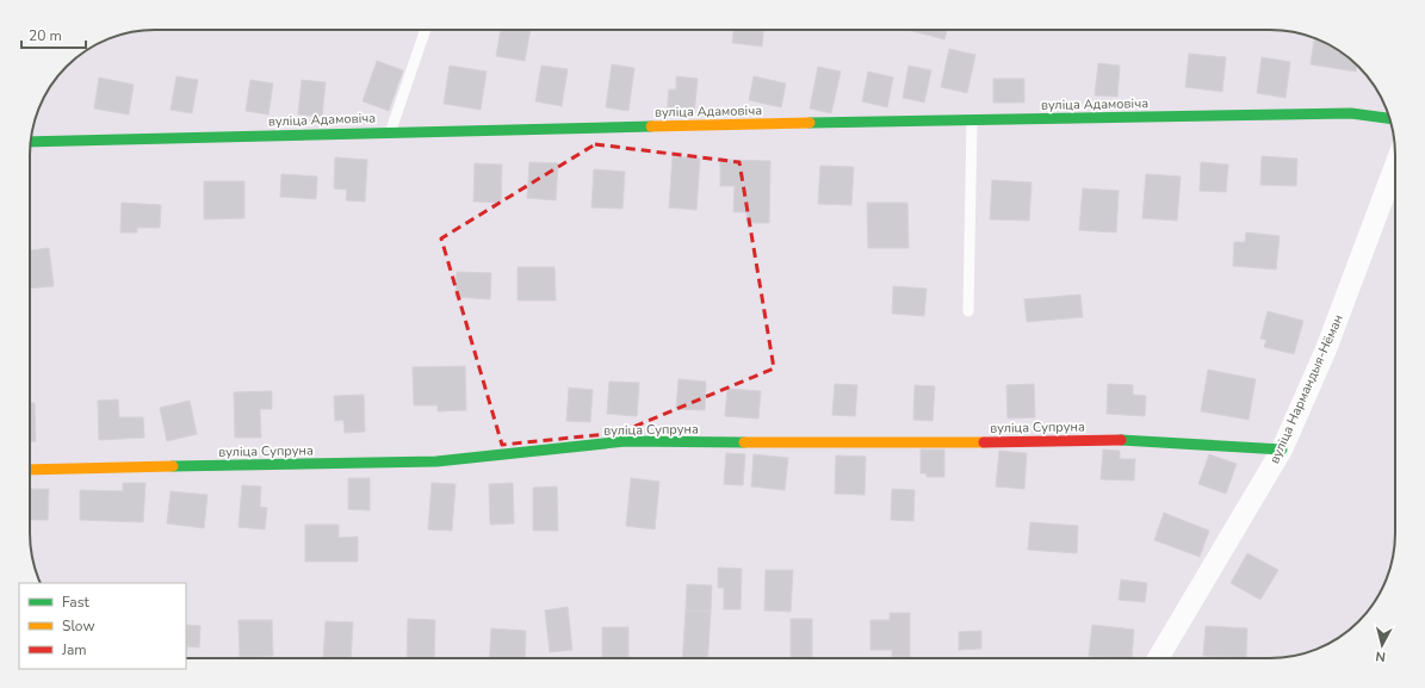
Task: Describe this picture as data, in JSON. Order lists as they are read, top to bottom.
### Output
{
  "streets": {
    "street": ["вуліца Адамовіча", "вуліца Нармандыя-Нёман", "вуліца Супруна"]
  },
  "crossings": [
    ["вуліца Нармандыя-Нёман", "вуліца Супруна"]
  ],
  "legend": ["Fast", "Slow", "Jam"],
  "scale_bar": "20 m",
  "north": "bottom"
}
